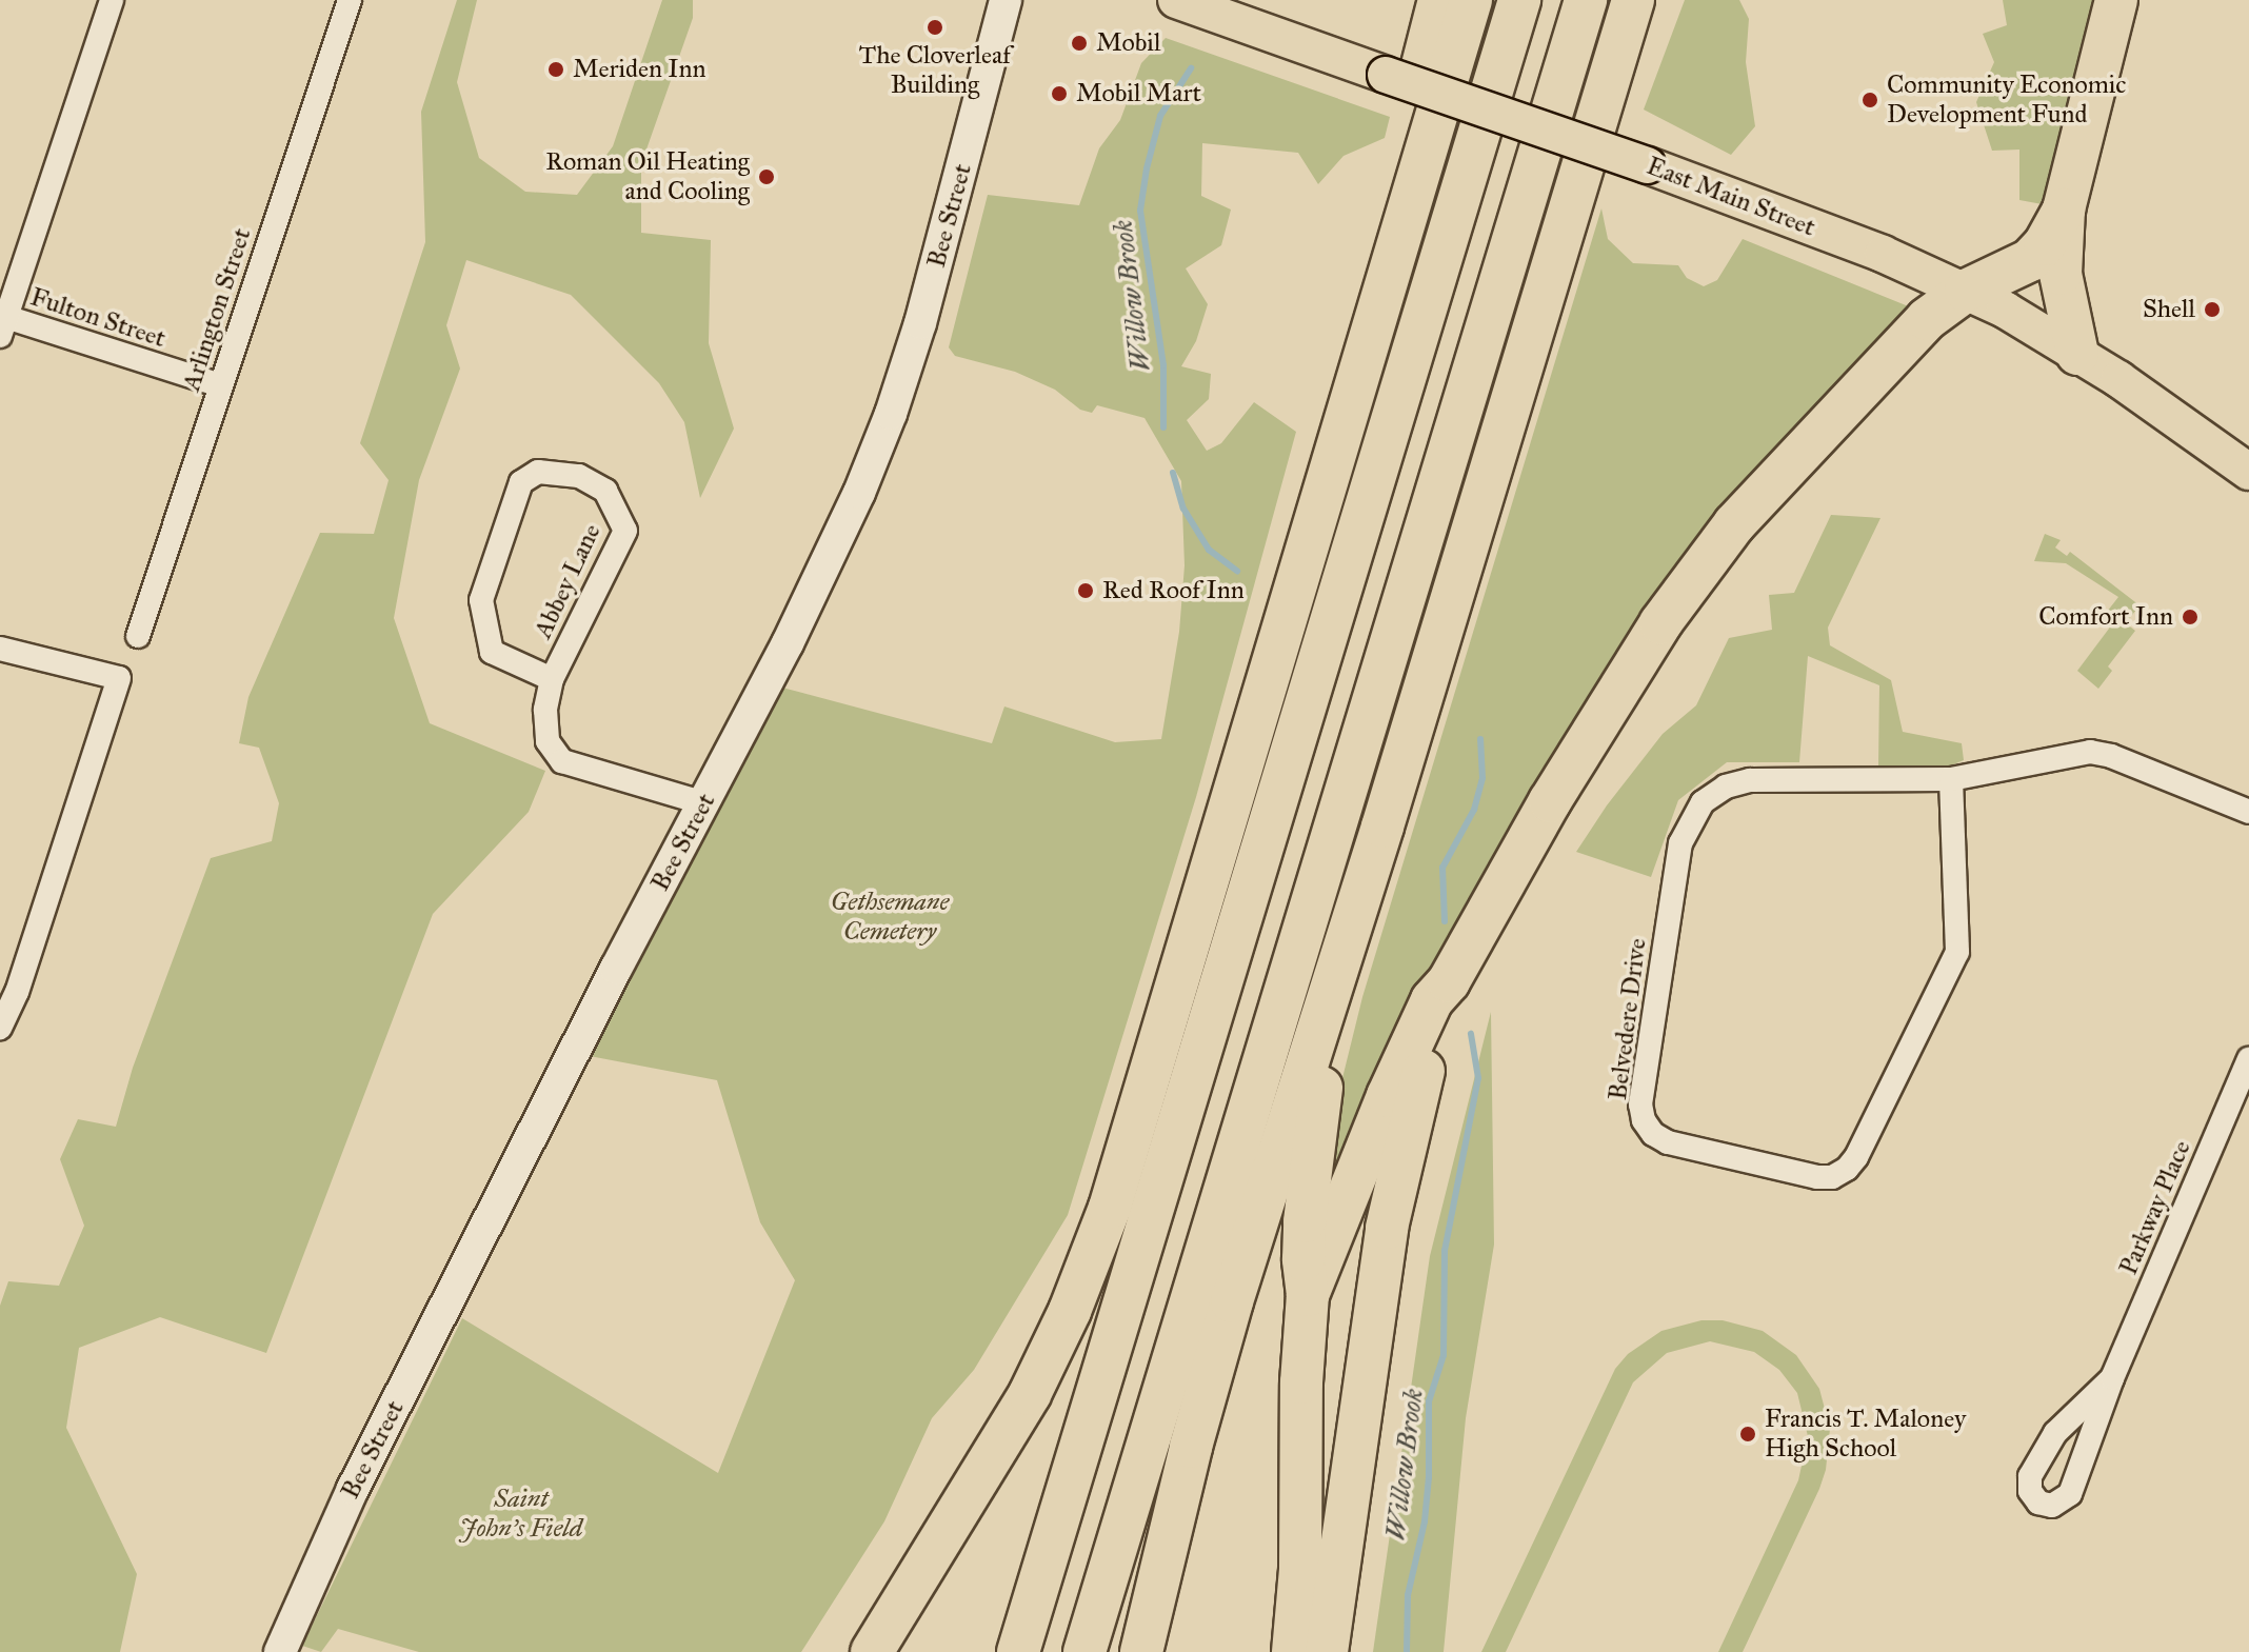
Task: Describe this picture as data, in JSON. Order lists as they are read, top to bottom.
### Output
{
  "streets": {
    "main road": ["East Main Street"],
    "street": [
      "Bee Street",
      "Arlington Street",
      "Fulton Street",
      "Abbey Lane",
      "Belvedere Drive",
      "Parkway Place"
    ]
  },
  "crossings": [
    ["Bee Street", "Abbey Lane"],
    ["Arlington Street", "Fulton Street"]
  ],
  "water": ["Willow Brook"],
  "parks": ["Gethsemane Cemetery", "Saint John's Field"],
  "places": [
    "The Cloverleaf Building",
    "Mobil",
    "Meriden Inn",
    "Mobil Mart",
    "Community Economic Development Fund",
    "Roman Oil Heating and Cooling",
    "Shell",
    "Red Roof Inn",
    "Comfort Inn",
    "Francis T. Maloney High School"
  ]
}
